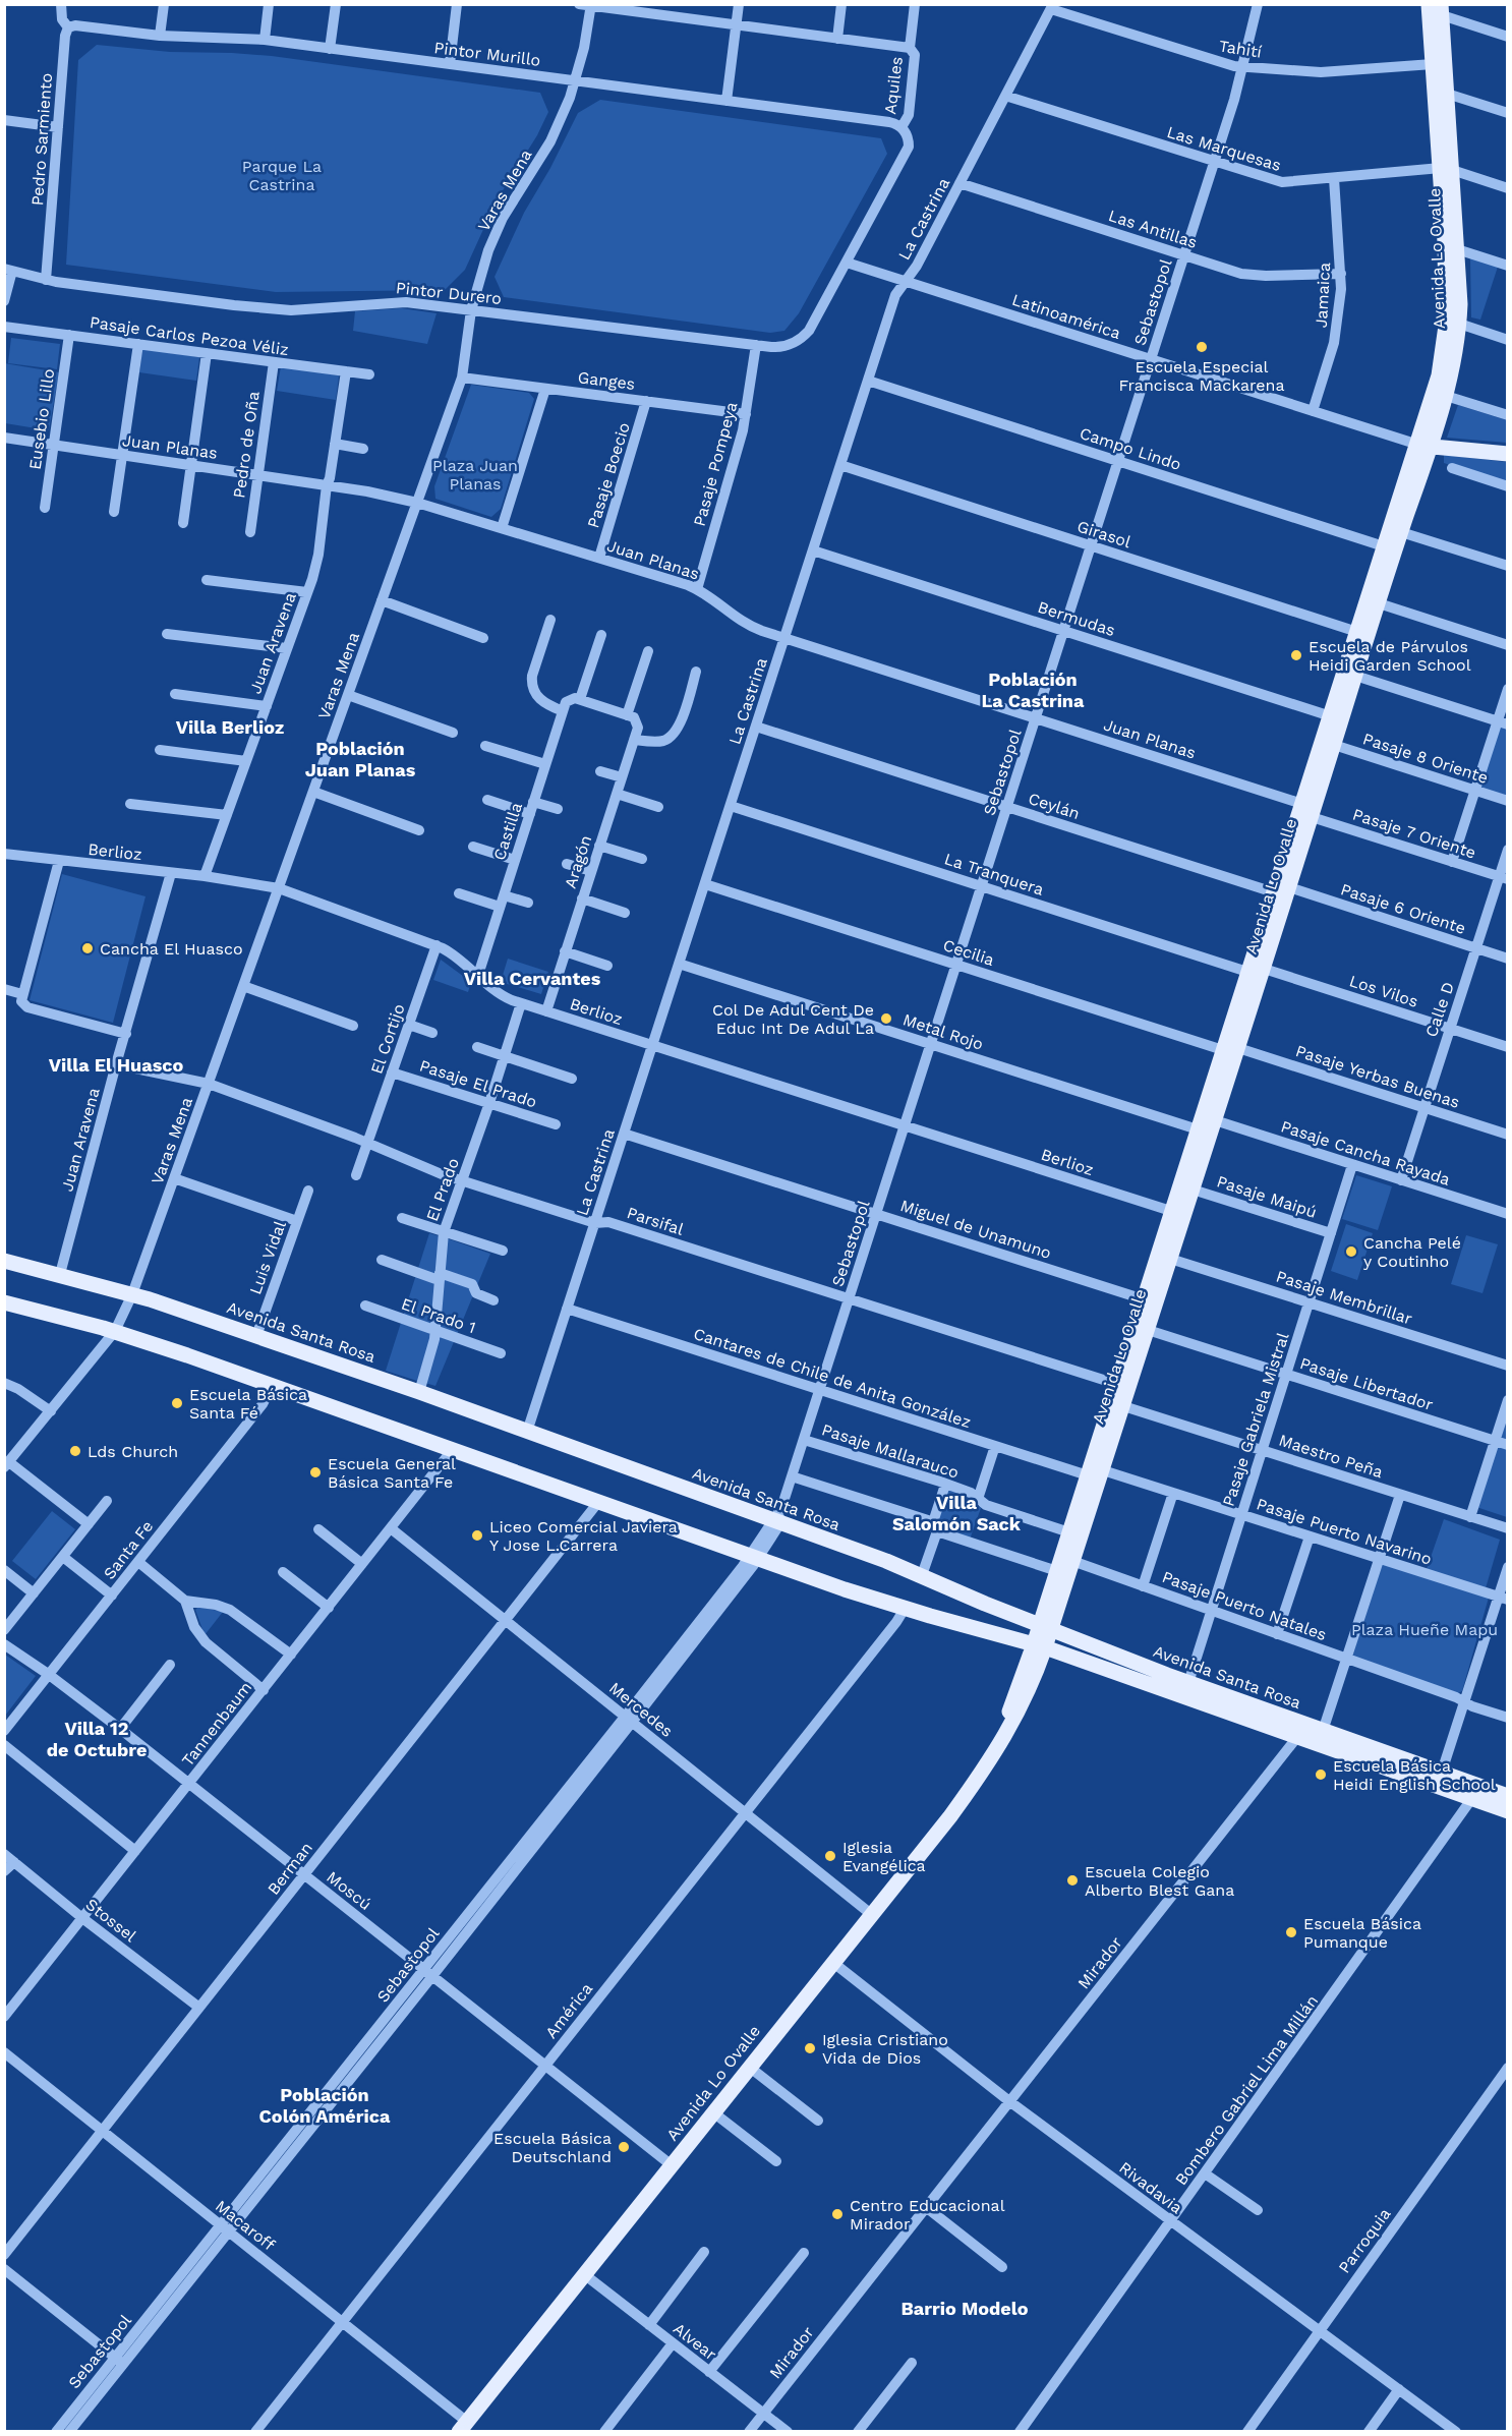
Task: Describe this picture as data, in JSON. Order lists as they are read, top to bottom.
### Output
{
  "streets": {
    "main road": ["Avenida Lo Ovalle", "Avenida Santa Rosa"],
    "street": [
      "Tahití",
      "Pintor Murillo",
      "Aquiles",
      "Pedro Sarmiento",
      "Las Marquesas",
      "Varas Mena",
      "La Castrina",
      "Las Antillas",
      "Pintor Durero",
      "Jamaica",
      "Sebastopol",
      "Latinoamérica",
      "Pasaje Carlos Pezoa Véliz",
      "Ganges",
      "Eusebio Lillo",
      "Pedro de Oña",
      "Juan Planas",
      "Campo Lindo",
      "Pasaje Pompeya",
      "Pasaje Boecio",
      "Girasol",
      "Bermudas",
      "Juan Aravena",
      "Pasaje 8 Oriente",
      "Ceylán",
      "Castilla",
      "Pasaje 7 Oriente",
      "Berlioz",
      "Aragón",
      "La Tranquera",
      "Pasaje 6 Oriente",
      "Cecilia",
      "Los Vilos",
      "Calle D",
      "Metal Rojo",
      "El Cortijo",
      "Pasaje Yerbas Buenas",
      "Pasaje El Prado",
      "Pasaje Cancha Rayada",
      "El Prado",
      "Pasaje Maipú",
      "Parsifal",
      "Miguel de Unamuno",
      "Luis Vidal",
      "Pasaje Membrillar",
      "El Prado 1",
      "Cantares de Chile de Anita González",
      "Pasaje Libertador",
      "Pasaje Gabriela Mistral",
      "Pasaje Mallarauco",
      "Maestro Peña",
      "Pasaje Puerto Navarino",
      "Santa Fe",
      "Pasaje Puerto Natales",
      "Mercedes",
      "Tannenbaum",
      "Berman",
      "Moscú",
      "Stossel",
      "Mirador",
      "América",
      "Bombero Gabriel Lima Millán",
      "Rivadavia",
      "Macaroff",
      "Parroquia",
      "Alvear"
    ]
  },
  "crossings": [
    ["Tahití", "La Castrina"],
    ["Tahití", "Avenida Lo Ovalle"],
    ["Tahití", "Sebastopol"],
    ["Pintor Murillo", "Aquiles"],
    ["Pintor Murillo", "Pedro Sarmiento"],
    ["Pintor Murillo", "Varas Mena"],
    ["Aquiles", "Pintor Durero"],
    ["Aquiles", "Latinoamérica"],
    ["Pedro Sarmiento", "Pintor Durero"],
    ["Las Marquesas", "La Castrina"],
    ["Las Marquesas", "Avenida Lo Ovalle"],
    ["Las Marquesas", "Jamaica"],
    ["Las Marquesas", "Sebastopol"],
    ["Varas Mena", "Pintor Durero"],
    ["Varas Mena", "Ganges"],
    ["Varas Mena", "Juan Planas"],
    ["Varas Mena", "Berlioz"],
    ["Varas Mena", "Parsifal"],
    ["Varas Mena", "Avenida Santa Rosa"],
    ["La Castrina", "Las Antillas"],
    ["La Castrina", "Latinoamérica"],
    ["La Castrina", "Juan Planas"],
    ["La Castrina", "Campo Lindo"],
    ["La Castrina", "Girasol"],
    ["La Castrina", "Bermudas"],
    ["La Castrina", "Ceylán"],
    ["La Castrina", "Berlioz"],
    ["La Castrina", "La Tranquera"],
    ["La Castrina", "Cecilia"],
    ["La Castrina", "Metal Rojo"],
    ["La Castrina", "Parsifal"],
    ["La Castrina", "Miguel de Unamuno"],
    ["La Castrina", "Avenida Santa Rosa"],
    ["La Castrina", "Cantares de Chile de Anita González"],
    ["Las Antillas", "Jamaica"],
    ["Las Antillas", "Sebastopol"],
    ["Avenida Lo Ovalle", "Latinoamérica"],
    ["Avenida Lo Ovalle", "Juan Planas"],
    ["Avenida Lo Ovalle", "Campo Lindo"],
    ["Avenida Lo Ovalle", "Girasol"],
    ["Avenida Lo Ovalle", "Bermudas"],
    ["Avenida Lo Ovalle", "Pasaje 8 Oriente"],
    ["Avenida Lo Ovalle", "Ceylán"],
    ["Avenida Lo Ovalle", "Pasaje 7 Oriente"],
    ["Avenida Lo Ovalle", "Berlioz"],
    ["Avenida Lo Ovalle", "La Tranquera"],
    ["Avenida Lo Ovalle", "Pasaje 6 Oriente"],
    ["Avenida Lo Ovalle", "Cecilia"],
    ["Avenida Lo Ovalle", "Los Vilos"],
    ["Avenida Lo Ovalle", "Metal Rojo"],
    ["Avenida Lo Ovalle", "Pasaje Yerbas Buenas"],
    ["Avenida Lo Ovalle", "Pasaje Cancha Rayada"],
    ["Avenida Lo Ovalle", "Pasaje Maipú"],
    ["Avenida Lo Ovalle", "Parsifal"],
    ["Avenida Lo Ovalle", "Miguel de Unamuno"],
    ["Avenida Lo Ovalle", "Pasaje Membrillar"],
    ["Avenida Lo Ovalle", "Avenida Santa Rosa"],
    ["Avenida Lo Ovalle", "Cantares de Chile de Anita González"],
    ["Avenida Lo Ovalle", "Pasaje Libertador"],
    ["Avenida Lo Ovalle", "Pasaje Mallarauco"],
    ["Avenida Lo Ovalle", "Maestro Peña"],
    ["Avenida Lo Ovalle", "Pasaje Puerto Navarino"],
    ["Avenida Lo Ovalle", "Pasaje Puerto Natales"],
    ["Avenida Lo Ovalle", "Mercedes"],
    ["Avenida Lo Ovalle", "Moscú"],
    ["Avenida Lo Ovalle", "Rivadavia"],
    ["Avenida Lo Ovalle", "Macaroff"],
    ["Avenida Lo Ovalle", "Alvear"],
    ["Pintor Durero", "Latinoamérica"],
    ["Pintor Durero", "Pasaje Pompeya"],
    ["Jamaica", "Latinoamérica"],
    ["Sebastopol", "Latinoamérica"],
    ["Sebastopol", "Juan Planas"],
    ["Sebastopol", "Campo Lindo"],
    ["Sebastopol", "Girasol"],
    ["Sebastopol", "Bermudas"],
    ["Sebastopol", "Ceylán"],
    ["Sebastopol", "Berlioz"],
    ["Sebastopol", "La Tranquera"],
    ["Sebastopol", "Cecilia"],
    ["Sebastopol", "Metal Rojo"],
    ["Sebastopol", "Parsifal"],
    ["Sebastopol", "Miguel de Unamuno"],
    ["Sebastopol", "Avenida Santa Rosa"],
    ["Sebastopol", "Cantares de Chile de Anita González"],
    ["Sebastopol", "Pasaje Mallarauco"],
    ["Sebastopol", "Mercedes"],
    ["Sebastopol", "Moscú"],
    ["Sebastopol", "Macaroff"],
    ["Pasaje Carlos Pezoa Véliz", "Eusebio Lillo"],
    ["Pasaje Carlos Pezoa Véliz", "Pedro de Oña"],
    ["Pasaje Carlos Pezoa Véliz", "Juan Aravena"],
    ["Ganges", "Pasaje Pompeya"],
    ["Ganges", "Pasaje Boecio"],
    ["Eusebio Lillo", "Juan Planas"],
    ["Pedro de Oña", "Juan Planas"],
    ["Juan Planas", "Pasaje Pompeya"],
    ["Juan Planas", "Pasaje Boecio"],
    ["Juan Planas", "Juan Aravena"],
    ["Juan Aravena", "Berlioz"],
    ["Juan Aravena", "Parsifal"],
    ["Juan Aravena", "Avenida Santa Rosa"],
    ["Castilla", "Berlioz"],
    ["Pasaje 7 Oriente", "Calle D"],
    ["Berlioz", "Aragón"],
    ["Berlioz", "El Cortijo"],
    ["Berlioz", "El Prado"],
    ["La Tranquera", "Los Vilos"],
    ["Pasaje 6 Oriente", "Calle D"],
    ["Cecilia", "Pasaje Yerbas Buenas"],
    ["Los Vilos", "Calle D"],
    ["Calle D", "Pasaje Yerbas Buenas"],
    ["Calle D", "Pasaje Cancha Rayada"],
    ["El Cortijo", "Pasaje El Prado"],
    ["El Cortijo", "Parsifal"],
    ["Pasaje El Prado", "El Prado"],
    ["Pasaje Cancha Rayada", "Pasaje Gabriela Mistral"],
    ["El Prado", "Parsifal"],
    ["El Prado", "El Prado 1"],
    ["El Prado", "Avenida Santa Rosa"],
    ["Pasaje Maipú", "Pasaje Gabriela Mistral"],
    ["Luis Vidal", "Avenida Santa Rosa"],
    ["Pasaje Membrillar", "Pasaje Gabriela Mistral"],
    ["Avenida Santa Rosa", "Pasaje Gabriela Mistral"],
    ["Avenida Santa Rosa", "Santa Fe"],
    ["Avenida Santa Rosa", "Tannenbaum"],
    ["Avenida Santa Rosa", "Berman"],
    ["Avenida Santa Rosa", "Mirador"],
    ["Avenida Santa Rosa", "América"],
    ["Avenida Santa Rosa", "Bombero Gabriel Lima Millán"],
    ["Pasaje Libertador", "Pasaje Gabriela Mistral"],
    ["Pasaje Gabriela Mistral", "Maestro Peña"],
    ["Pasaje Gabriela Mistral", "Pasaje Puerto Navarino"],
    ["Pasaje Gabriela Mistral", "Pasaje Puerto Natales"],
    ["Santa Fe", "Moscú"],
    ["Mercedes", "Tannenbaum"],
    ["Mercedes", "Berman"],
    ["Mercedes", "América"],
    ["Tannenbaum", "Moscú"],
    ["Tannenbaum", "Stossel"],
    ["Berman", "Moscú"],
    ["Berman", "Stossel"],
    ["Berman", "Macaroff"],
    ["Moscú", "América"],
    ["Mirador", "Rivadavia"],
    ["Mirador", "Alvear"],
    ["América", "Macaroff"],
    ["Bombero Gabriel Lima Millán", "Rivadavia"],
    ["Rivadavia", "Parroquia"]
  ],
  "districts": [
    "Población La Castrina",
    "Villa Berlioz",
    "Población Juan Planas",
    "Villa Cervantes",
    "Villa El Huasco",
    "Villa Salomón Sack",
    "Villa 12 de Octubre",
    "Población Colón América",
    "Barrio Modelo"
  ],
  "parks": ["Parque La Castrina", "Plaza Juan Planas", "Plaza Hueñe Mapu"],
  "places": [
    "Escuela Especial Francisca Mackarena",
    "Escuela de Párvulos Heidi Garden School",
    "Cancha El Huasco",
    "Col De Adul Cent De Educ Int De Adul La",
    "Cancha Pelé y Coutinho",
    "Escuela Básica Santa Fé",
    "Lds Church",
    "Escuela General Básica Santa Fe",
    "Liceo Comercial Javiera Y Jose L.Carrera",
    "Escuela Básica Heidi English School",
    "Iglesia Evangélica",
    "Escuela Colegio Alberto Blest Gana",
    "Escuela Básica Pumanque",
    "Iglesia Cristiano Vida de Dios",
    "Escuela Básica Deutschland",
    "Centro Educacional Mirador"
  ]
}
